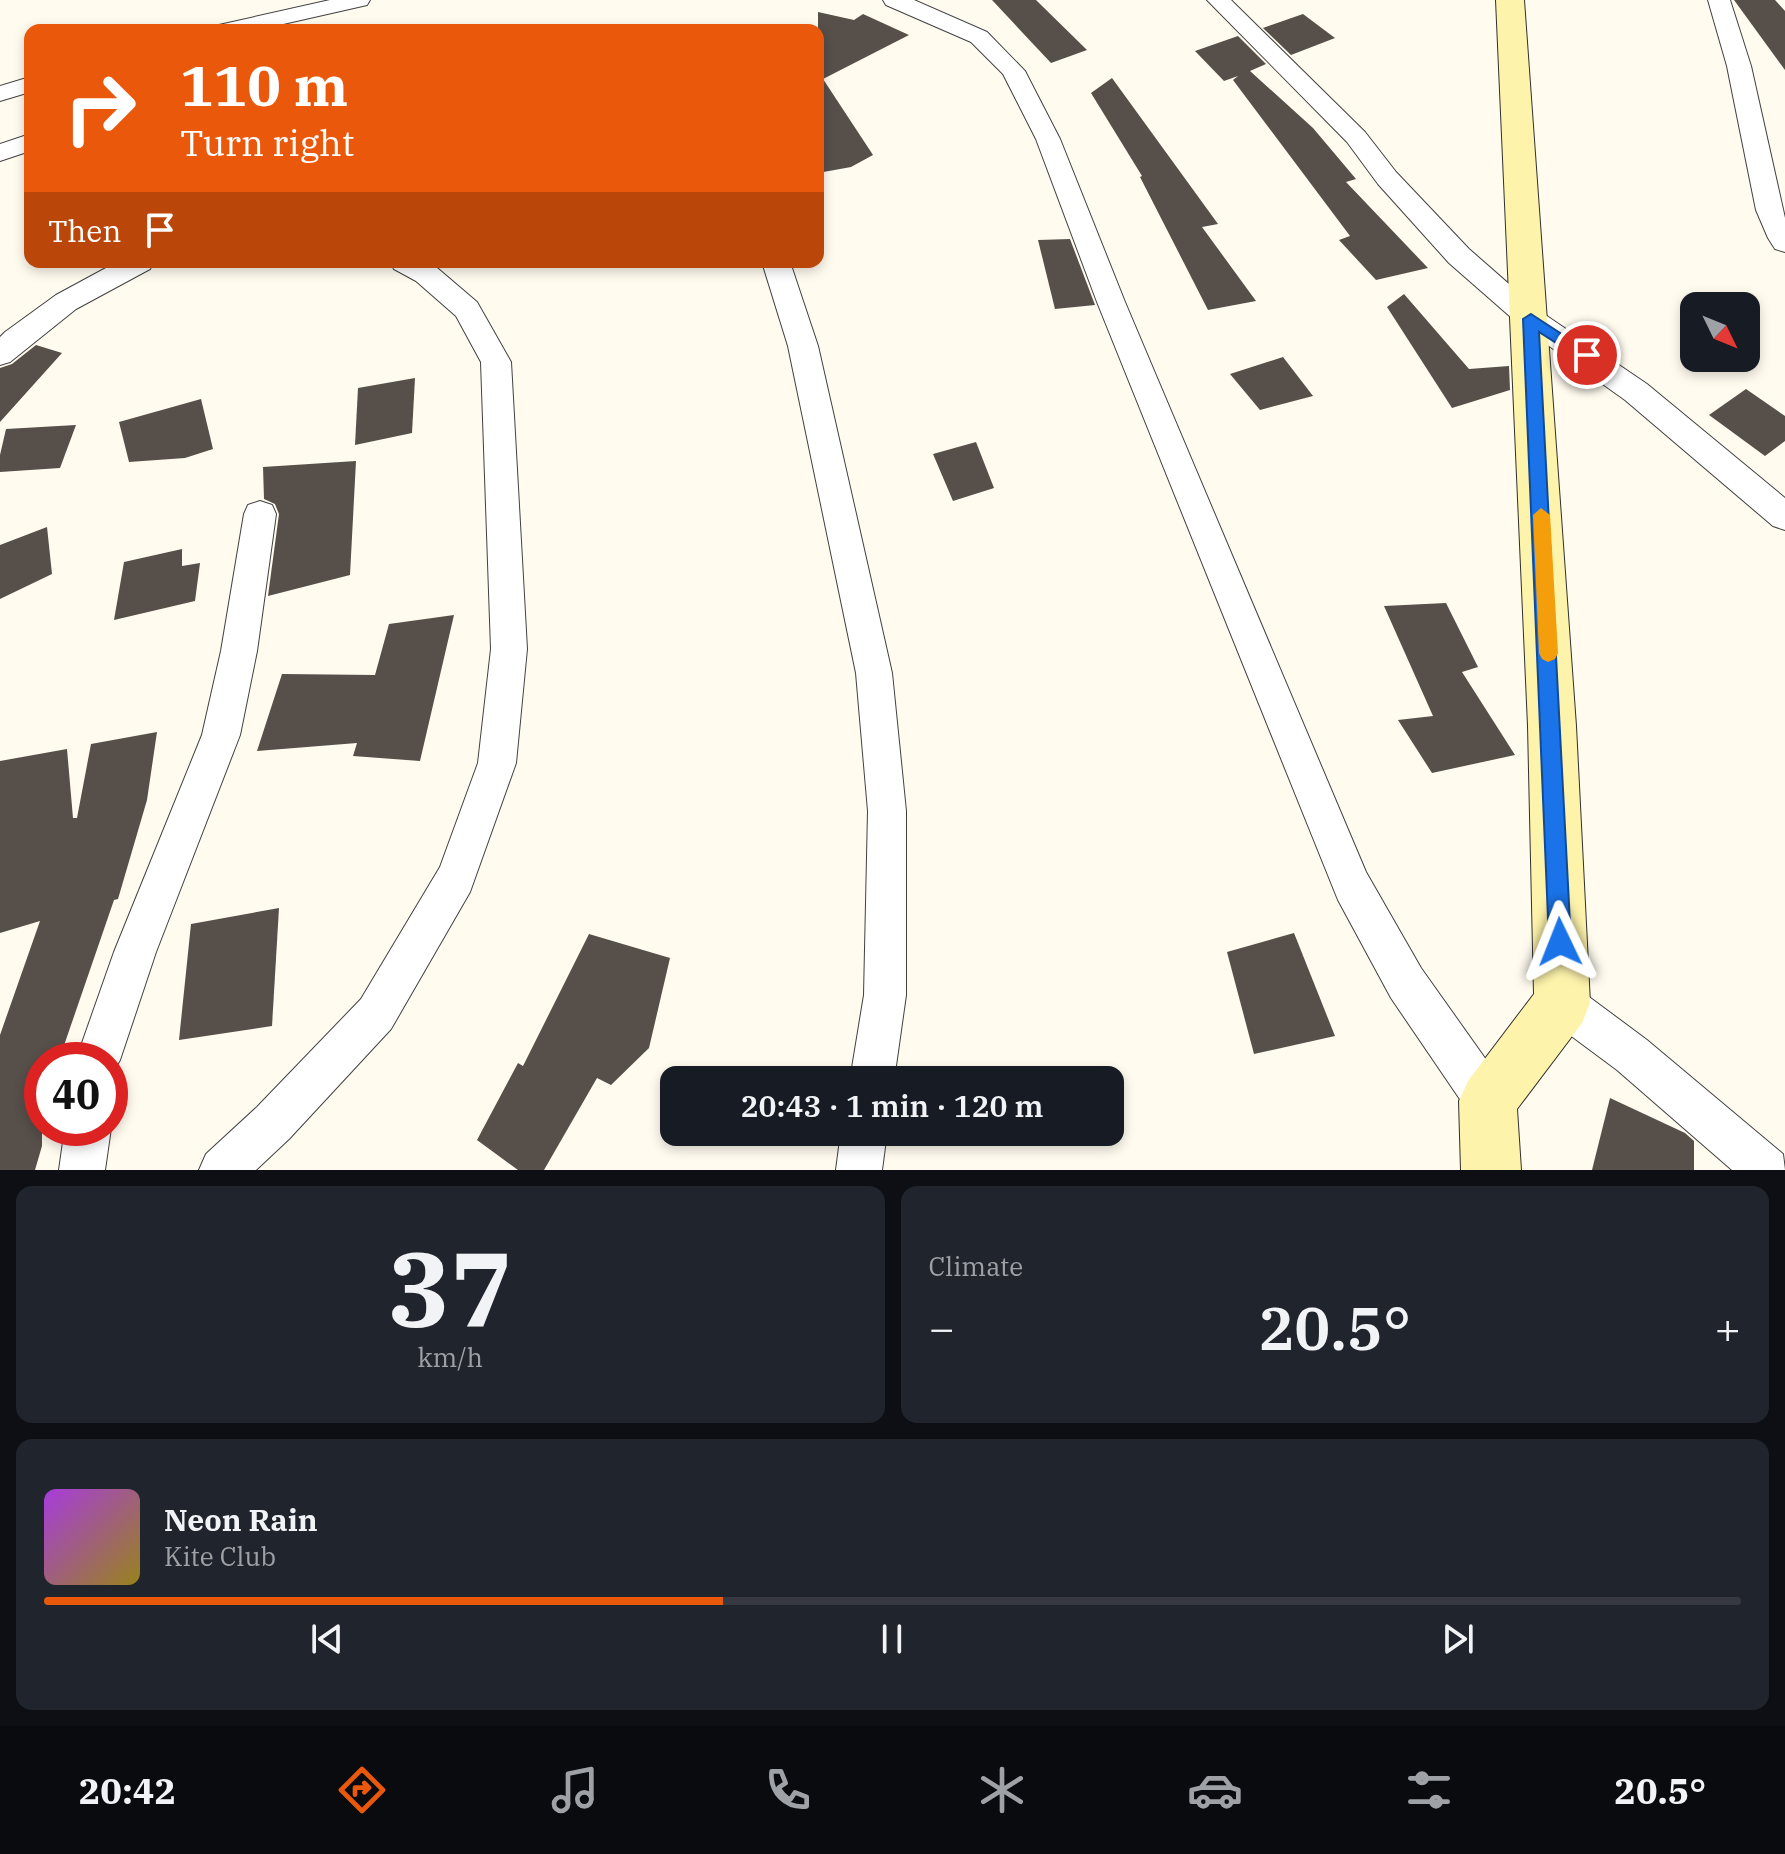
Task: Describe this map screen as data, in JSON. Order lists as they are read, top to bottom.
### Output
{
  "north": "bottom right",
  "page": {
    "turn": ["110 m", "Turn right"],
    "then": "Then",
    "limit": "40",
    "trip": "20:43 · 1 min · 120 m",
    "tile": [
      ["37", "km/h"],
      "Climate"
    ],
    "heat": ["−", "20.5°", "+"],
    "song": ["Neon Rain", "Kite Club"],
    "tabs": ["20:42", "20.5°"]
  }
}
